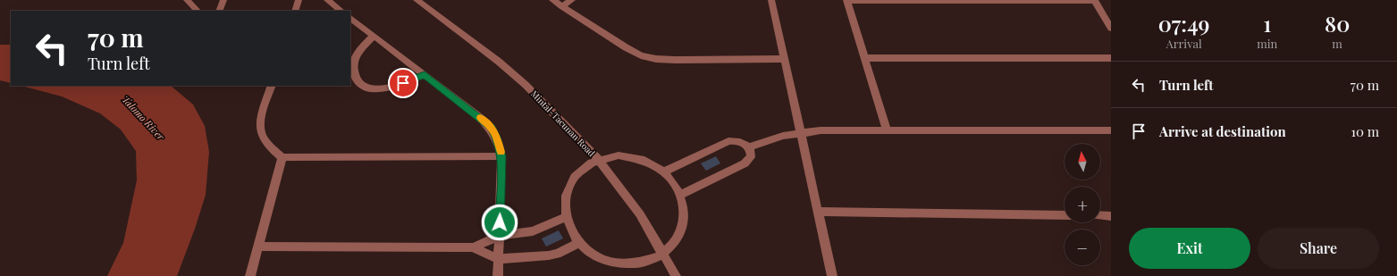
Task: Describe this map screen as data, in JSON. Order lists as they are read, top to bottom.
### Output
{
  "streets": {
    "street": ["Mintal-Tacunan Road"]
  },
  "water": ["Talomo River"],
  "north": "top",
  "page": {
    "eta": [
      "07:49",
      "Arrival",
      "1",
      "min",
      "80",
      "m"
    ],
    "turn": ["70 m", "Turn left"],
    "list": [
      {
        "name": "Turn left",
        "value": "70 m"
      },
      {
        "name": "Arrive at destination",
        "value": "10 m"
      }
    ],
    "map_buttons": ["+", "−"],
    "buttons": ["Exit", "Share"]
  }
}
